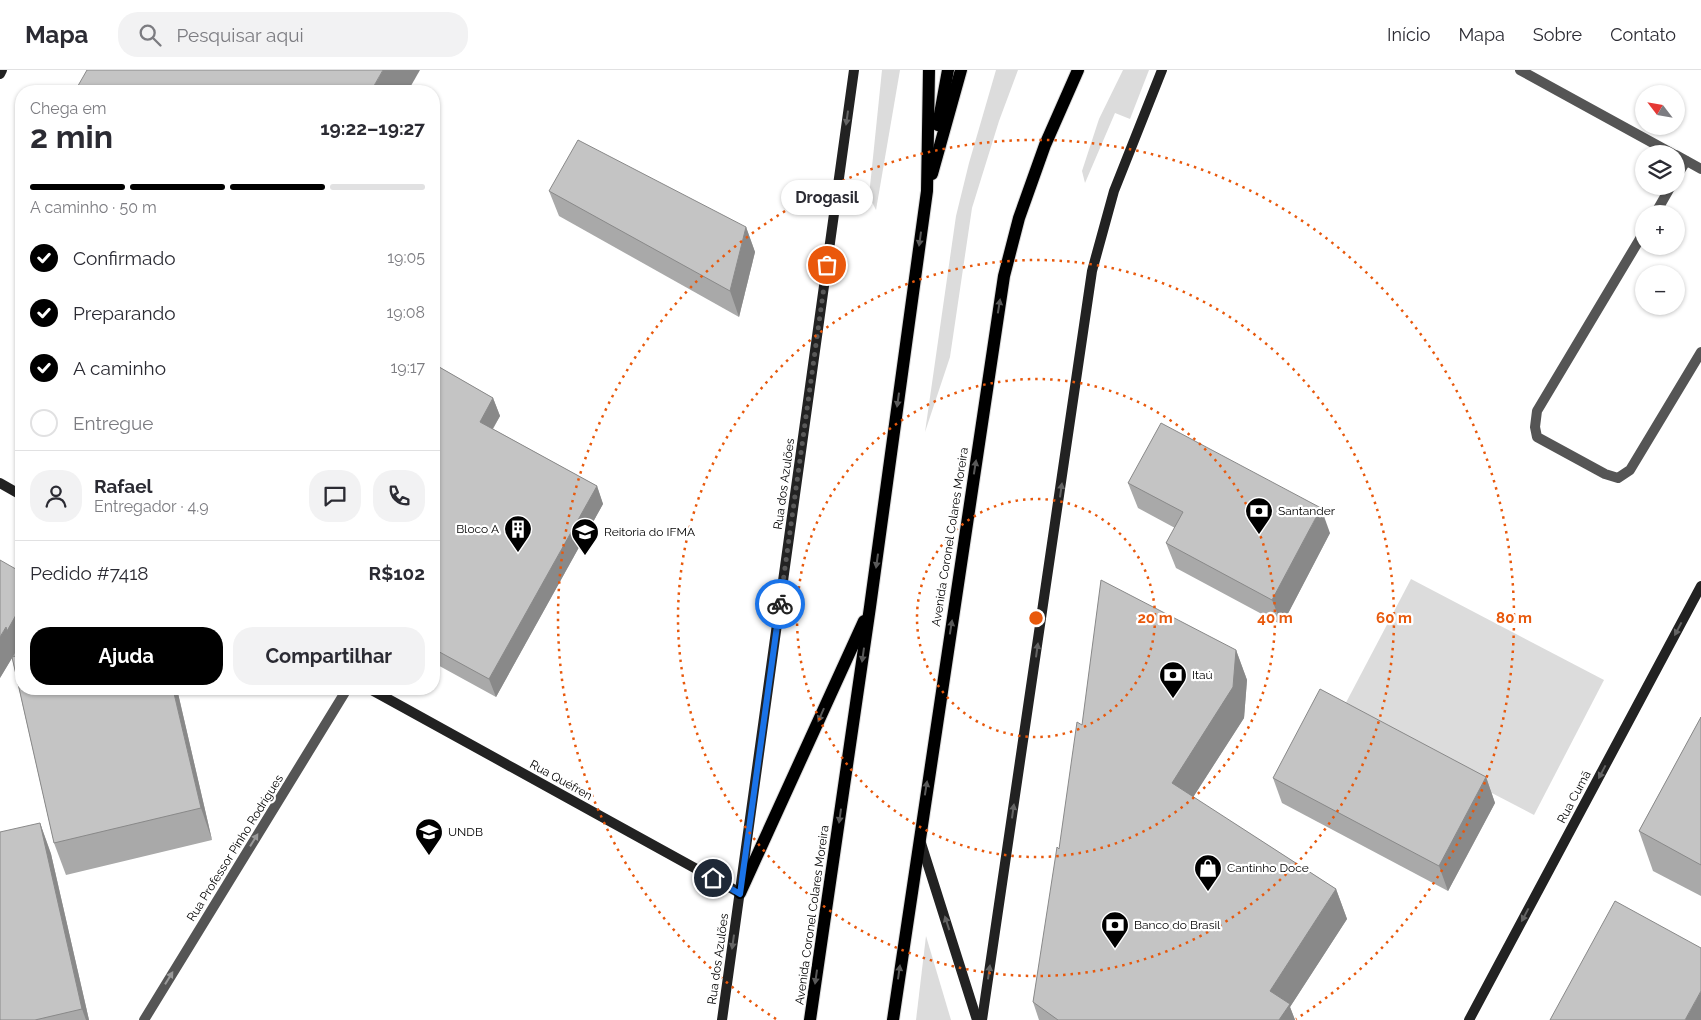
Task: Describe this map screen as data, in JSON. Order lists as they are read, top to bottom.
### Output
{
  "streets": {
    "main road": ["Avenida Coronel Colares Moreira"],
    "street": [
      "Rua dos Azulões",
      "Rua Quéfren",
      "Rua Cumã",
      "Rua Professor Pinho Rodrigues"
    ]
  },
  "crossings": [
    ["Rua dos Azulões", "Rua Quéfren"]
  ],
  "one_way": ["Rua dos Azulões", "Rua Cumã", "Rua Professor Pinho Rodrigues"],
  "places": {
    "other": ["Drogasil"],
    "bank": ["Santander", "Itaú", "Banco do Brasil"],
    "building": ["Bloco A"],
    "school or university": ["Reitoria do IFMA", "UNDB"],
    "shop": ["Cantinho Doce"]
  },
  "north": "top left",
  "page": {
    "header": "Mapa",
    "search": "Pesquisar aqui",
    "nav": [
      "Início",
      "Mapa",
      "Sobre",
      "Contato"
    ],
    "map_buttons": ["+", "−"],
    "heading": ["2 min", "Chega em", "19:22–19:27"],
    "panel": [
      "Rafael",
      "Entregador · 4.9",
      "Pedido #7418",
      "R$102"
    ],
    "bar": "A caminho · 50 m",
    "bubble": "Drogasil",
    "list": [
      ["Confirmado", "19:05"],
      ["Preparando", "19:08"],
      ["A caminho", "19:17"],
      "Entregue"
    ],
    "buttons": ["Ajuda", "Compartilhar"]
  },
  "rings": [
    "20 m",
    "40 m",
    "60 m",
    "80 m"
  ]
}
